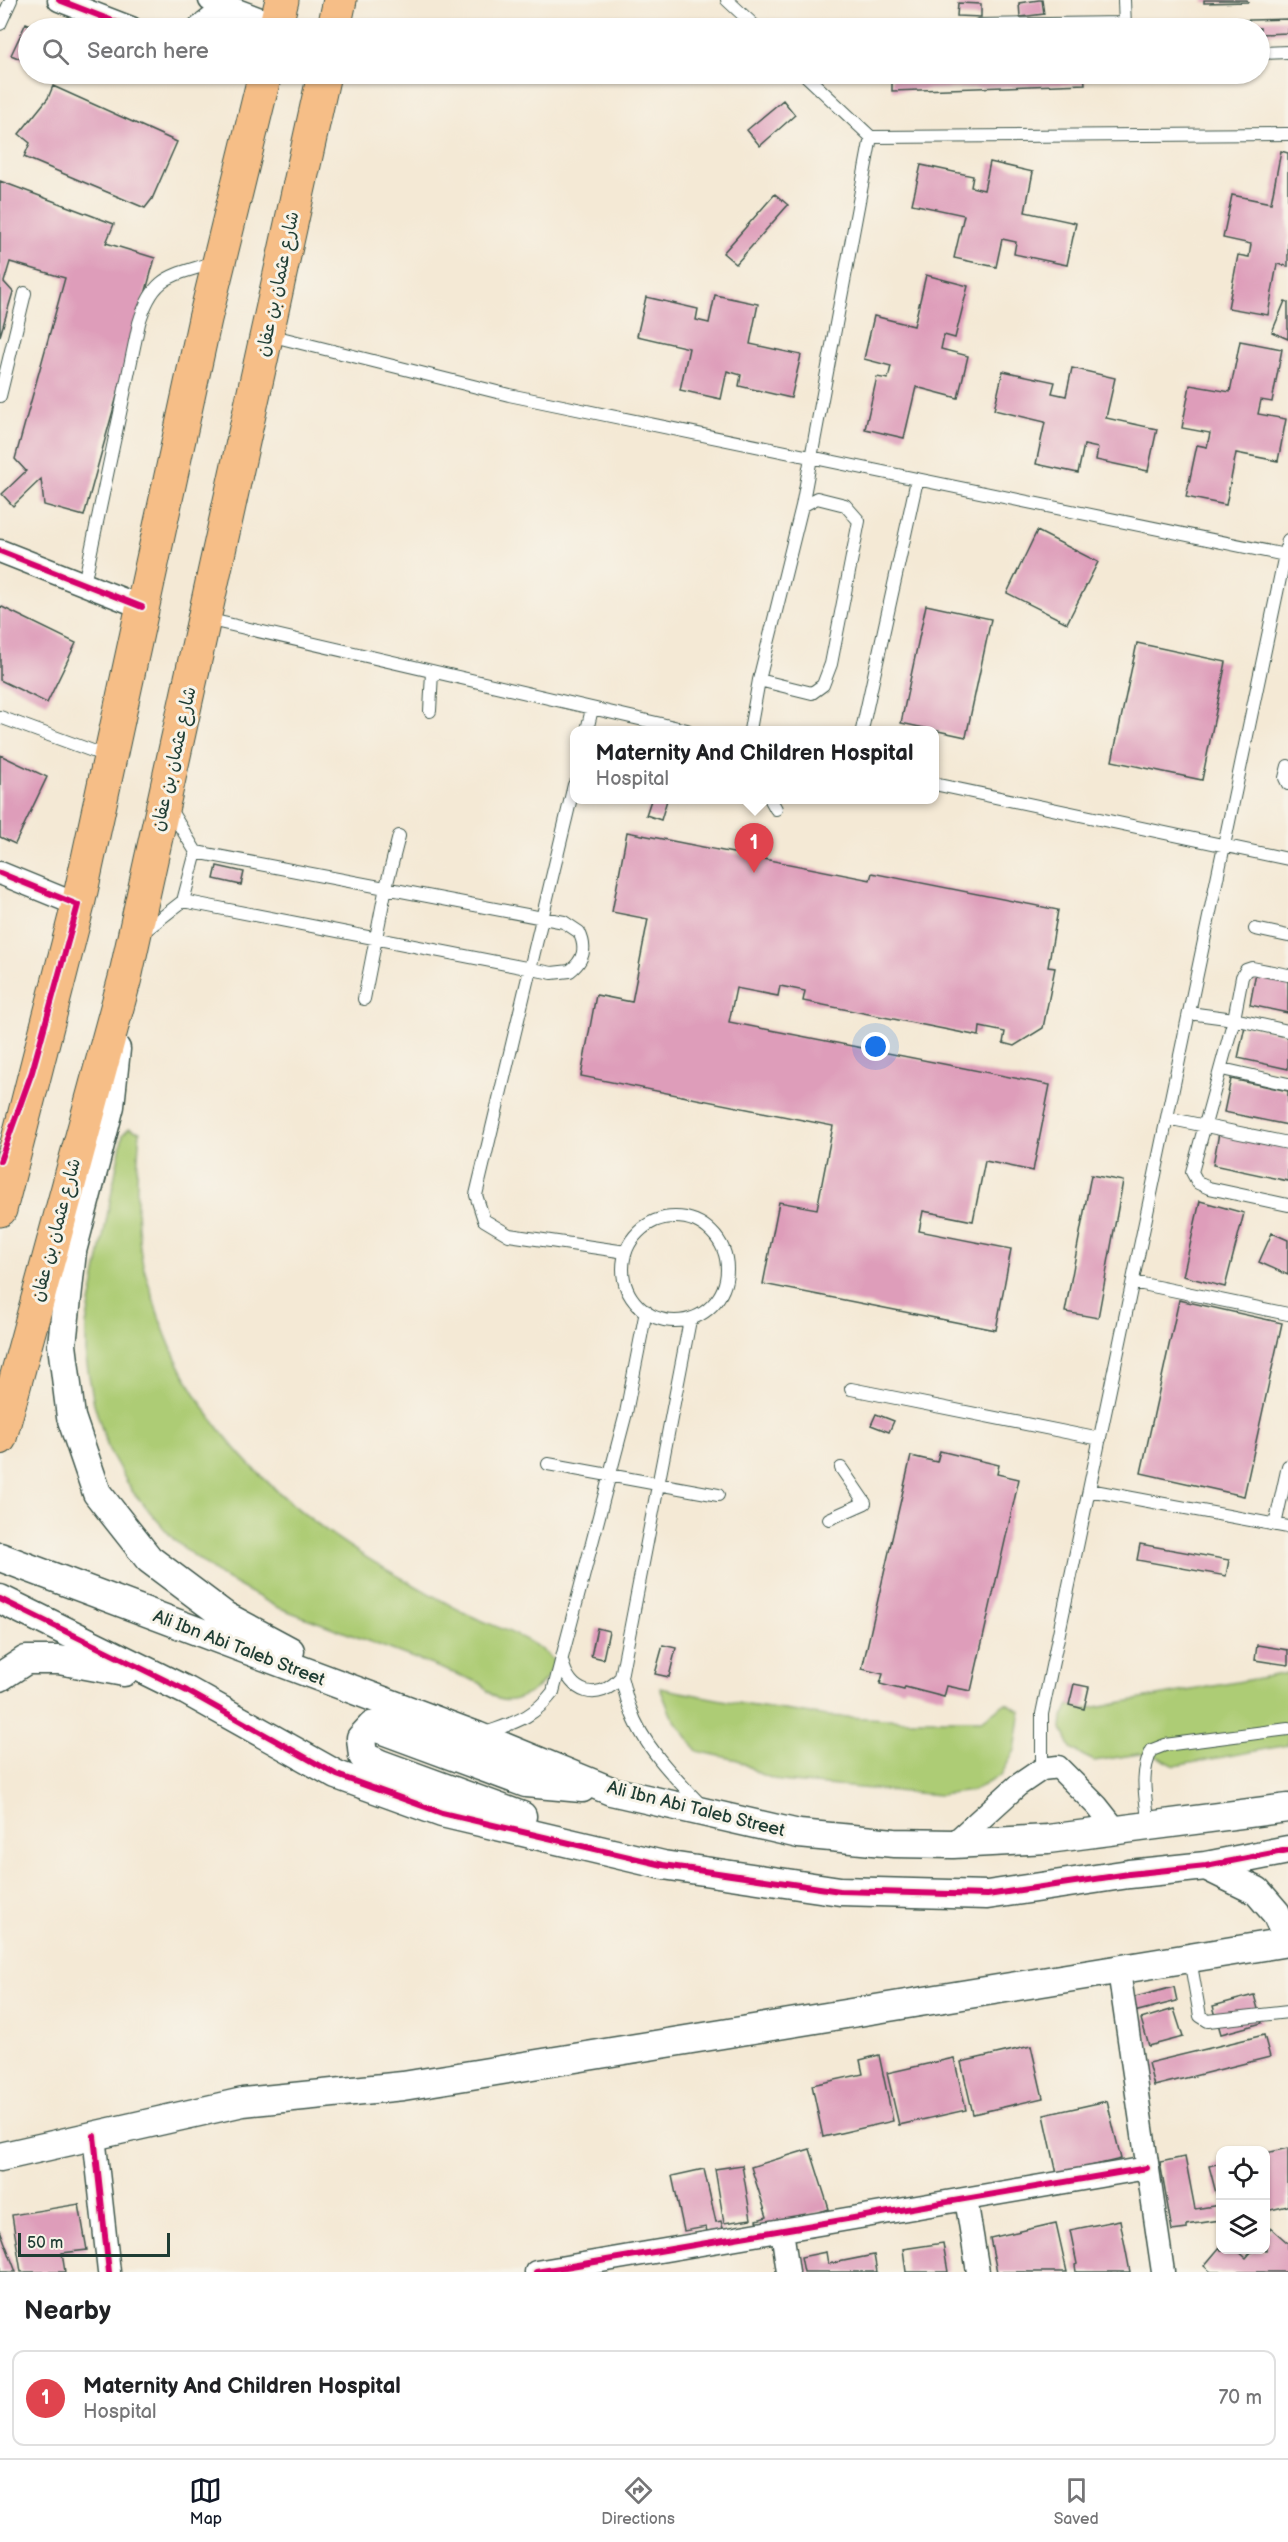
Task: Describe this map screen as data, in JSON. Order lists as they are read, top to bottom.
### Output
{
  "streets": {
    "main road": ["شارع عثمان بن عفان"],
    "street": ["Ali Ibn Abi Taleb Street"]
  },
  "scale_bar": "50 m",
  "page": {
    "search": "Search here",
    "popup": ["Maternity And Children Hospital", "Hospital"],
    "pins": "1",
    "scale": "50 m",
    "heading": "Nearby",
    "list": [
      {
        "mark": "1",
        "name": "Maternity And Children Hospital",
        "note": "Hospital",
        "value": "70 m"
      }
    ],
    "nav": ["Map", "Directions", "Saved"]
  }
}
